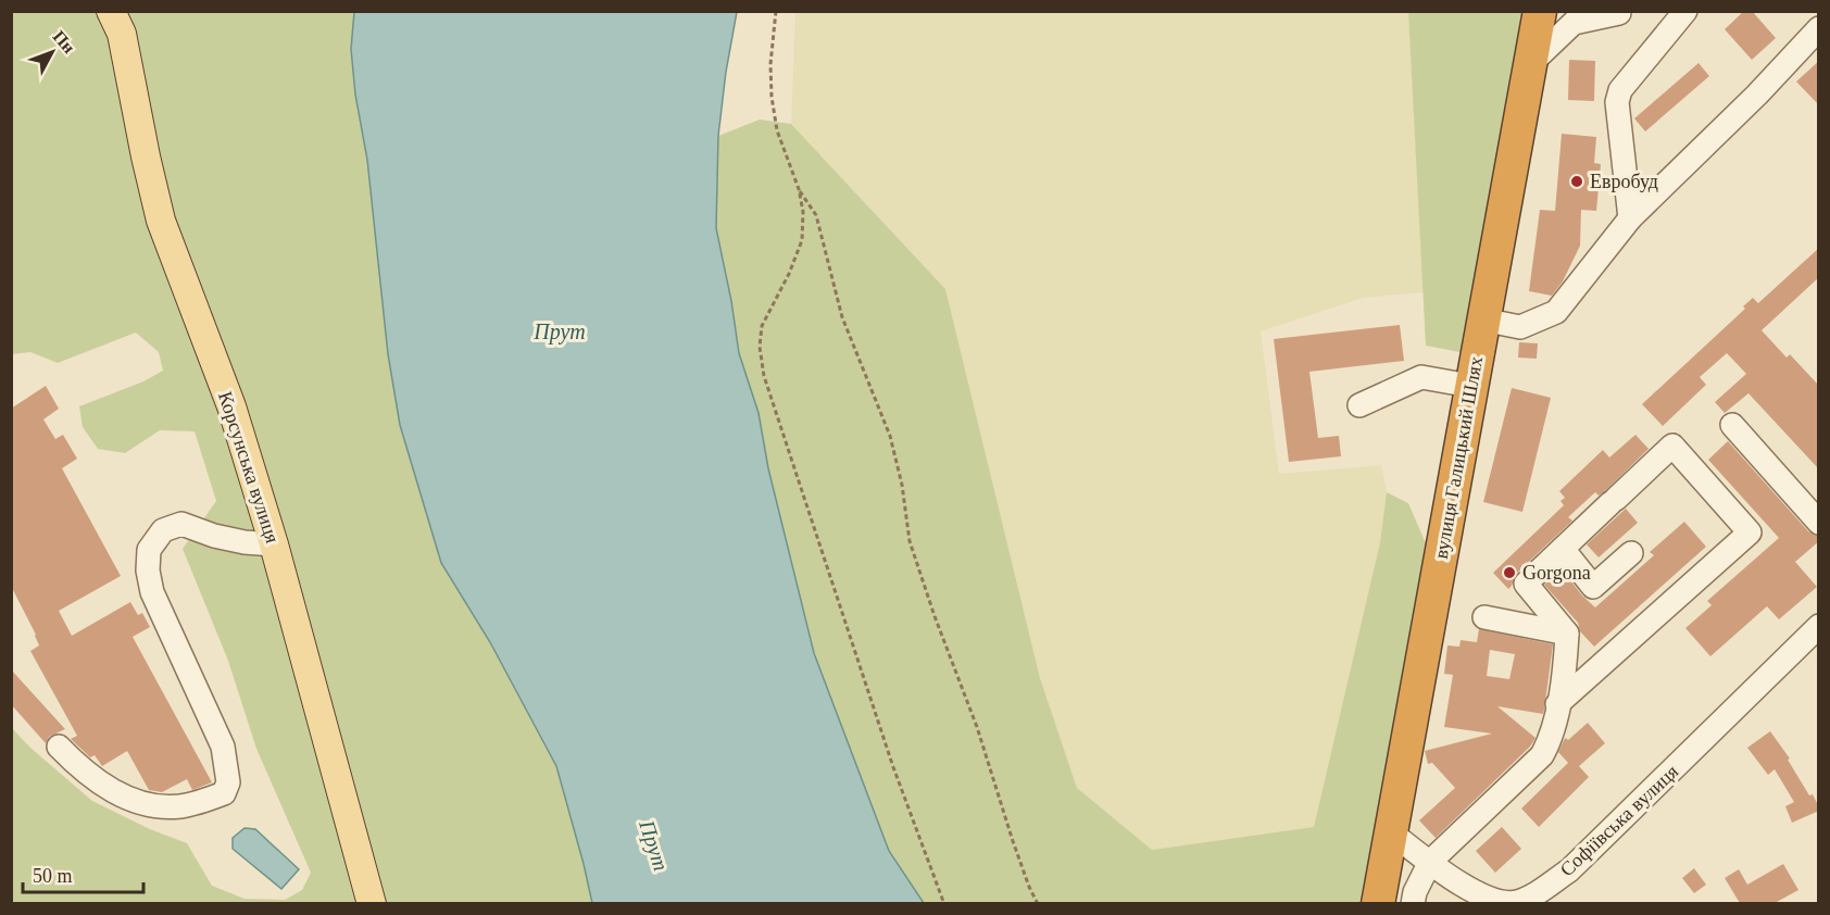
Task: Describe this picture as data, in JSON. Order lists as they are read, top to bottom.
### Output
{
  "streets": {
    "highway": ["вулиця Галицький Шлях"],
    "main road": ["Корсунська вулиця"],
    "street": ["Софіївська вулиця"]
  },
  "crossings": [
    ["вулиця Галицький Шлях", "Софіївська вулиця"]
  ],
  "water": ["Прут"],
  "places": ["Евробуд", "Gorgona"],
  "scale_bar": "50 m",
  "north": "top right"
}
